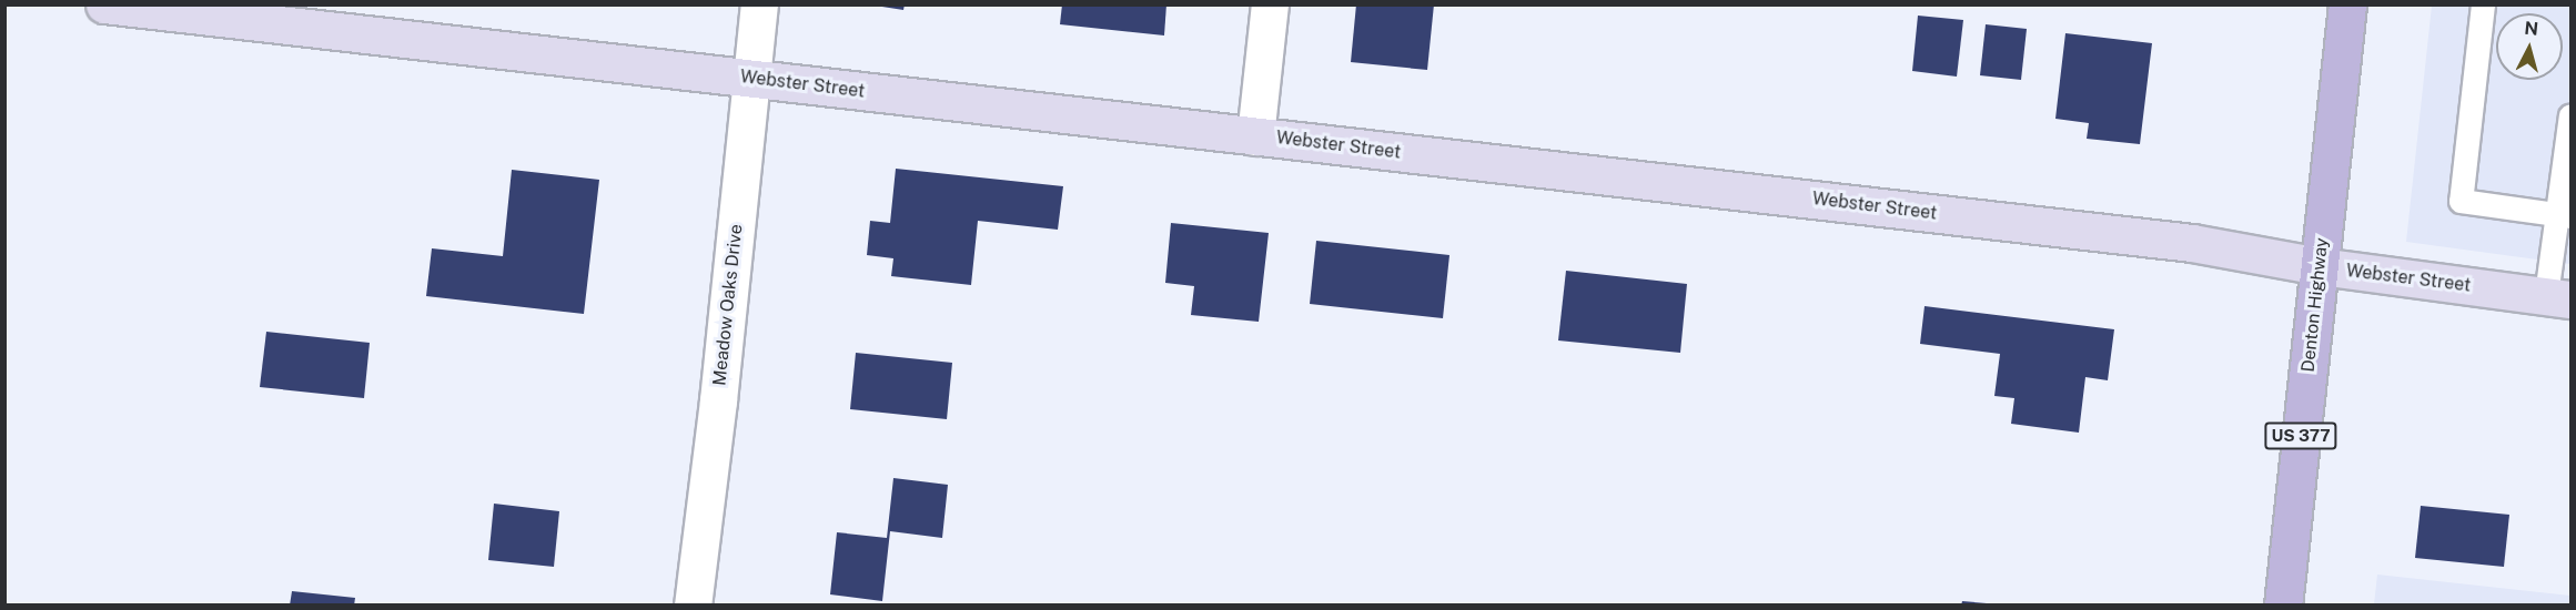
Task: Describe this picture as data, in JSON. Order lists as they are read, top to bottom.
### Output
{
  "streets": {
    "main road": ["Denton Highway", "US 377"],
    "street": ["Webster Street", "Meadow Oaks Drive"]
  },
  "crossings": [
    ["Webster Street", "Meadow Oaks Drive"],
    ["Webster Street", "Denton Highway"]
  ],
  "north": "top"
}
